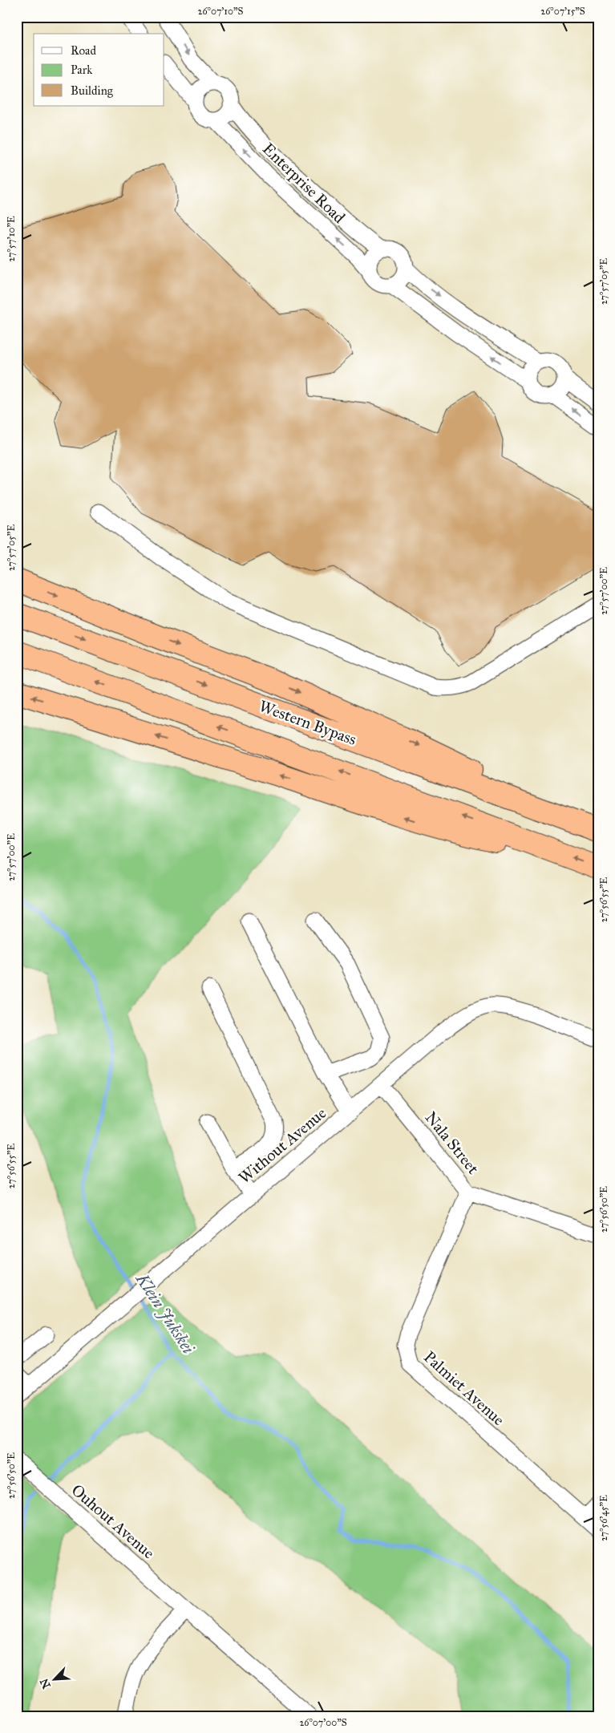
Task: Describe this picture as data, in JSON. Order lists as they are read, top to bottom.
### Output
{
  "streets": {
    "highway": ["Western Bypass"],
    "street": [
      "Enterprise Road",
      "Nala Street",
      "Without Avenue",
      "Palmiet Avenue",
      "Ouhout Avenue"
    ]
  },
  "crossings": [
    ["Nala Street", "Without Avenue"],
    ["Nala Street", "Palmiet Avenue"]
  ],
  "water": ["Klein Jukskei"],
  "legend": ["Road", "Park", "Building"],
  "north": "bottom left",
  "coordinates": [
    "26°07'10\"S",
    "26°07'15\"S",
    "27°57'10\"E",
    "27°57'05\"E",
    "27°57'00\"E",
    "27°56'55\"E",
    "27°56'50\"E",
    "27°56'45\"E",
    "26°07'00\"S"
  ]
}
